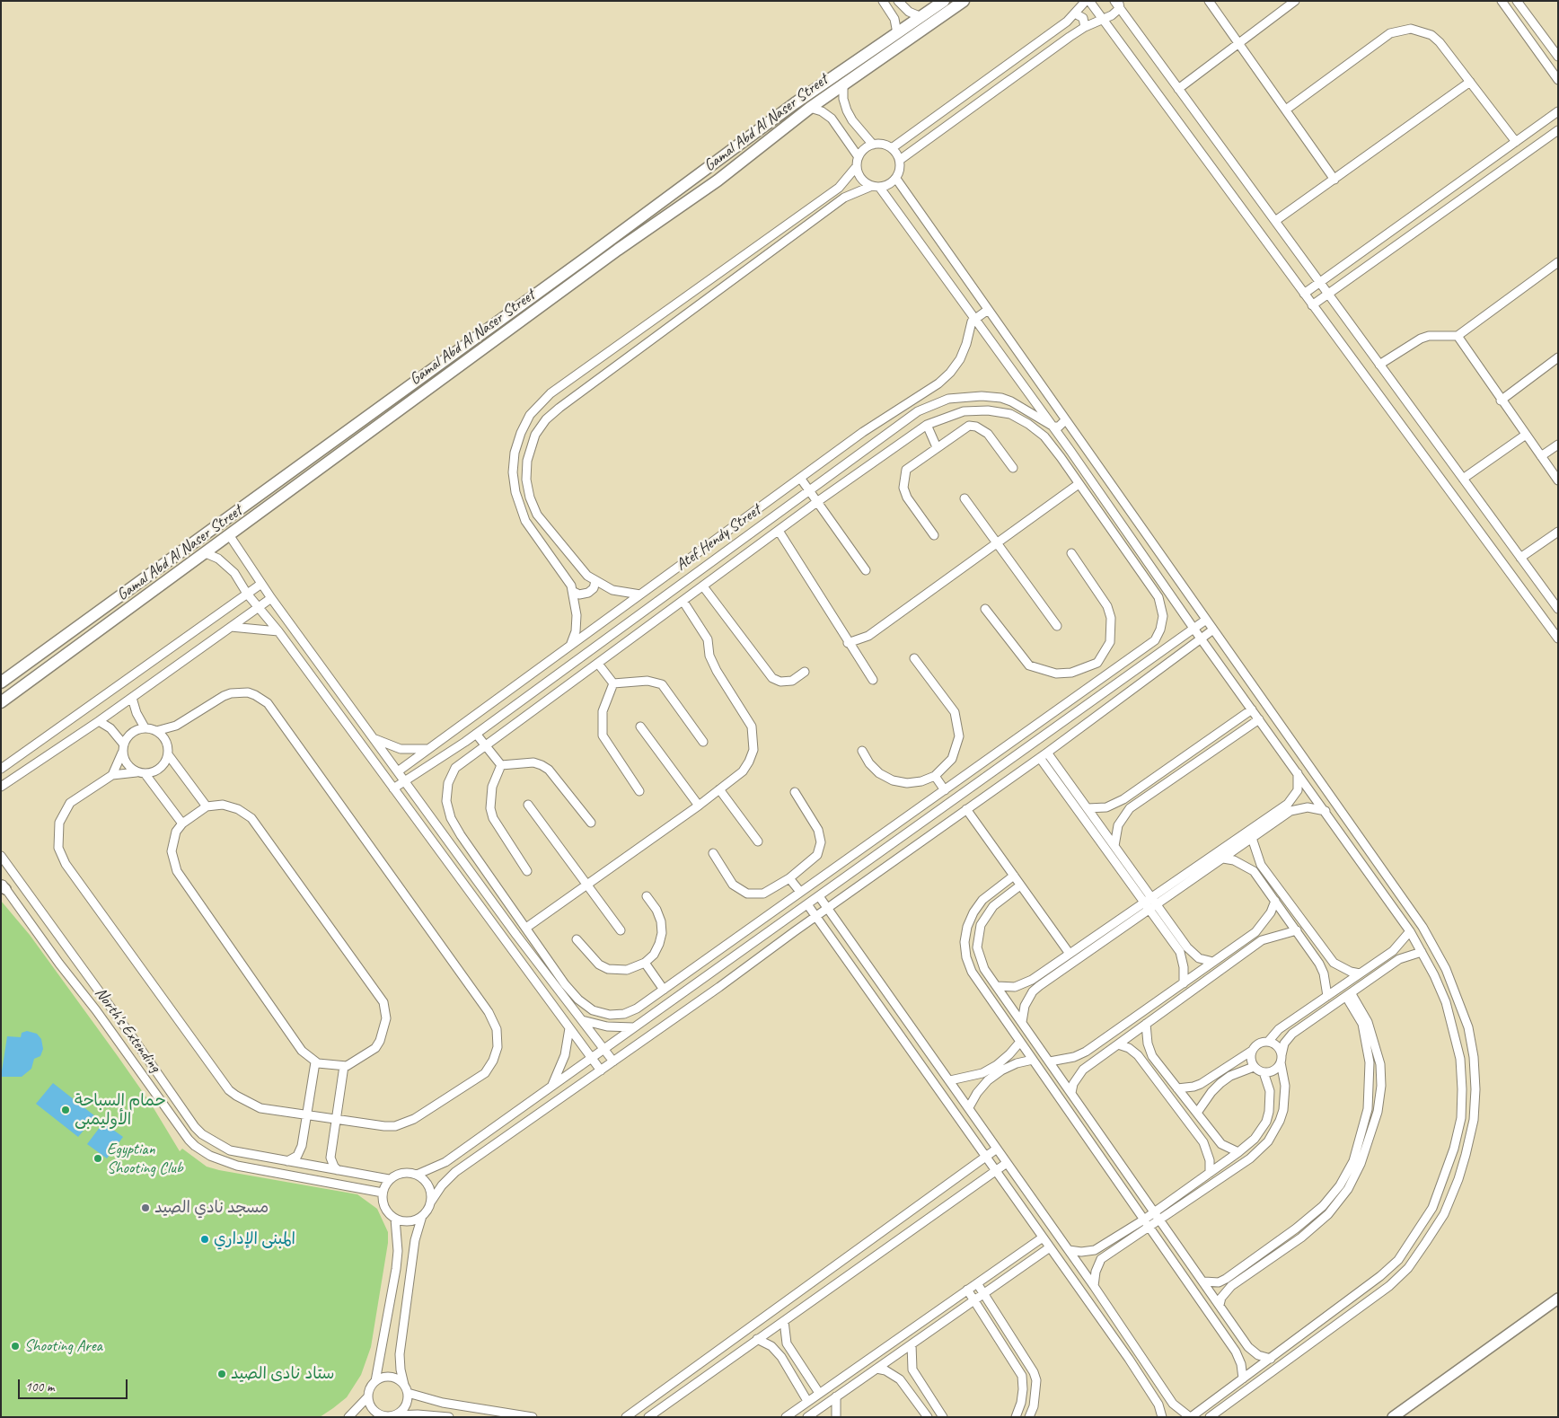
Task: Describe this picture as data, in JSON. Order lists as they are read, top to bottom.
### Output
{
  "streets": {
    "main road": ["Gamal Abd Al Naser Street"],
    "street": ["Atef Hendy Street", "North's Extending"]
  },
  "places": [
    "حمام السباحة الأوليمبى",
    "Egyptian Shooting Club",
    "مسجد نادي الصيد",
    "المبنى الإداري",
    "Shooting Area",
    "ستاد نادى الصيد"
  ],
  "scale_bar": "100 m"
}
